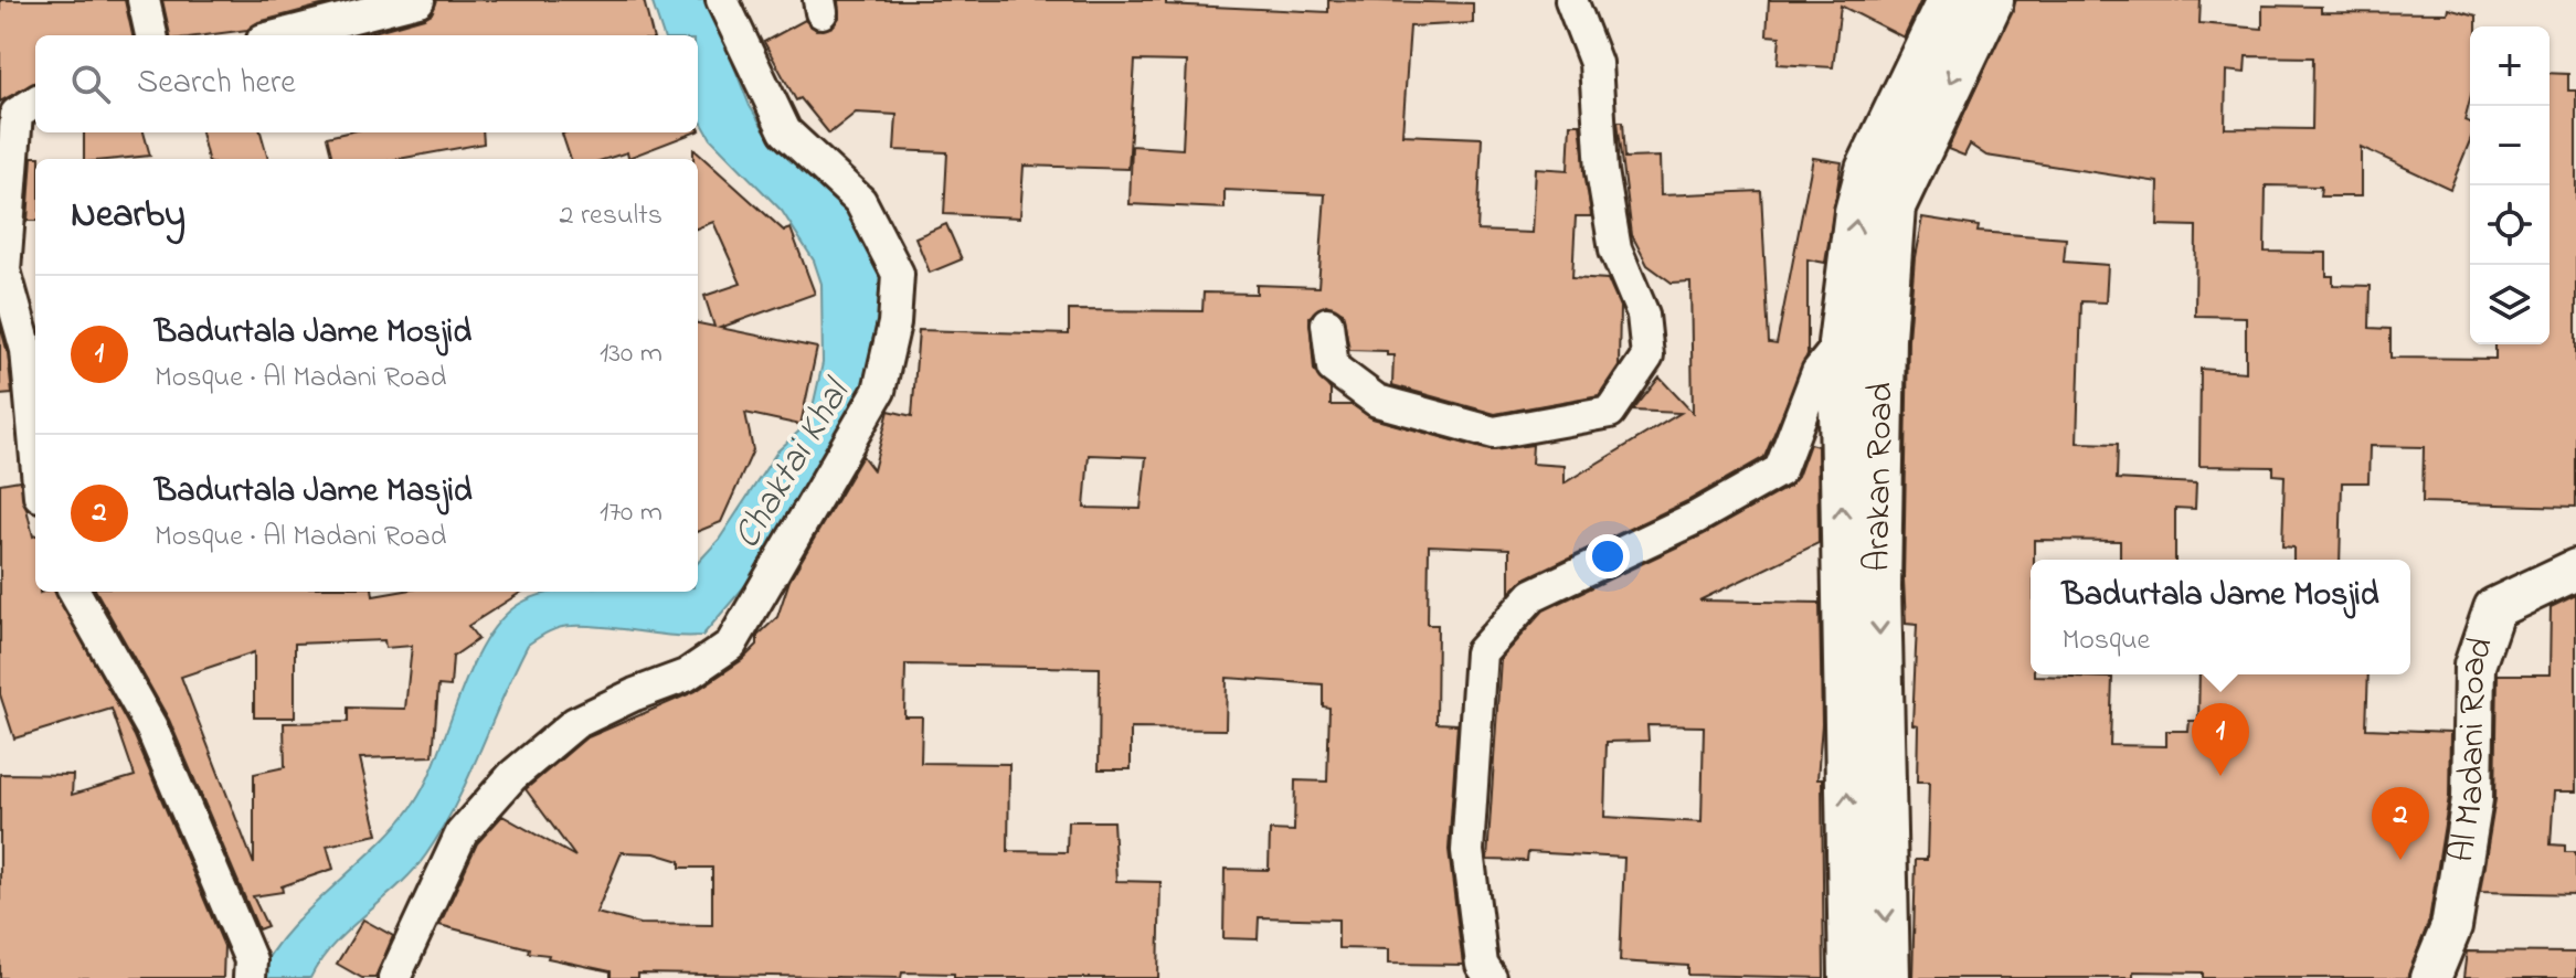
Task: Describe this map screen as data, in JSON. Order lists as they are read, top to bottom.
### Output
{
  "streets": {
    "main road": ["Arakan Road"],
    "street": ["Al Madani Road"]
  },
  "water": ["Chaktai Khal"],
  "page": {
    "map_buttons": ["+", "−"],
    "search": "Search here",
    "heading": ["Nearby", "2 results"],
    "list": [
      {
        "mark": "1",
        "name": "Badurtala Jame Mosjid",
        "note": "Mosque · Al Madani Road",
        "value": "130 m"
      },
      {
        "mark": "2",
        "name": "Badurtala Jame Masjid",
        "note": "Mosque · Al Madani Road",
        "value": "170 m"
      }
    ],
    "popup": ["Badurtala Jame Mosjid", "Mosque"],
    "pins": ["1", "2"]
  }
}
